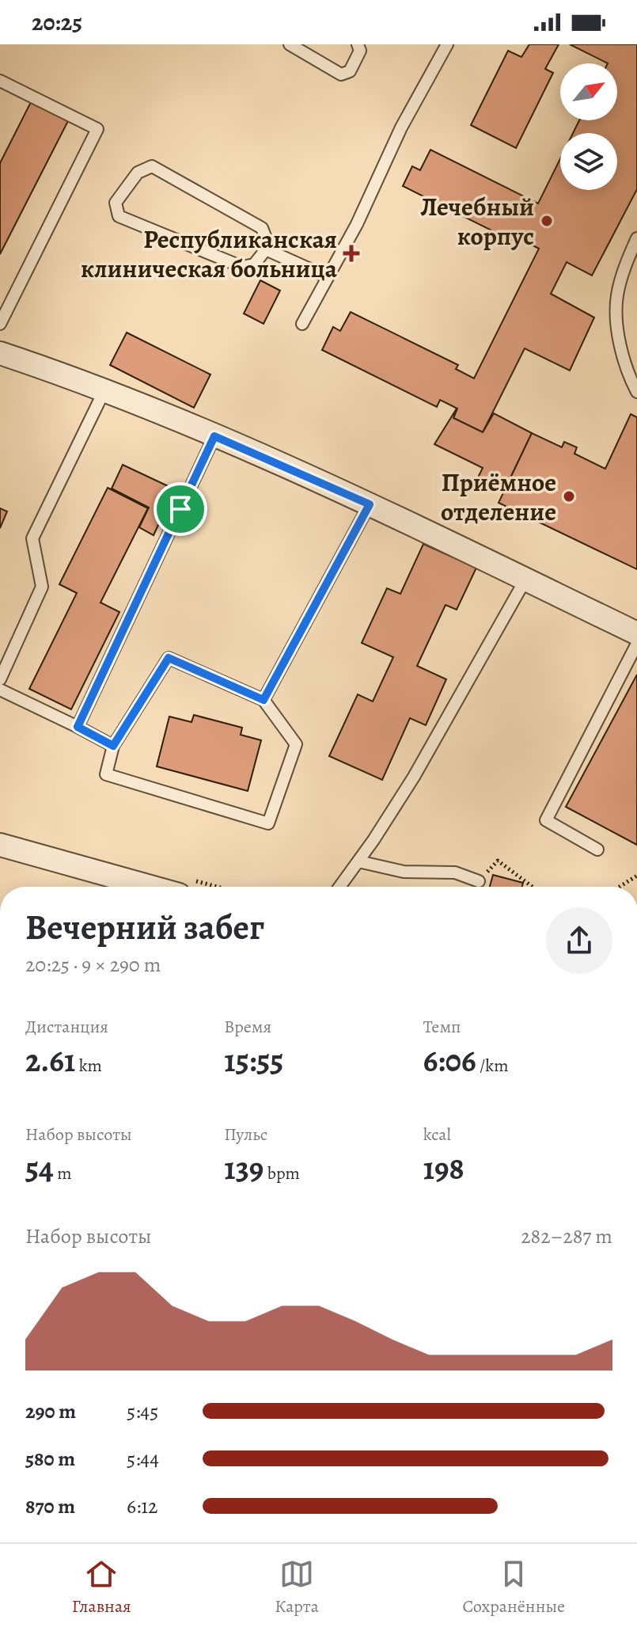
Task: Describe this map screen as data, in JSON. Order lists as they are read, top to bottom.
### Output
{
  "places": {
    "other": ["Лечебный корпус", "Приёмное отделение"],
    "health": ["Республиканская клиническая больница"]
  },
  "north": "top right",
  "page": {
    "status": "20:25",
    "heading": ["Вечерний забег", "20:25 · 9 × 290 m"],
    "stats": [
      ["Дистанция", "2.61 km"],
      ["Время", "15:55"],
      ["Темп", "6:06 /km"],
      ["Набор высоты", "54 m"],
      ["Пульс", "139 bpm"],
      ["kcal", "198"]
    ],
    "chart": ["Набор высоты", "282–287 m"],
    "list": [
      {
        "name": "290 m",
        "note": "5:45"
      },
      {
        "name": "580 m",
        "note": "5:44"
      },
      {
        "name": "870 m",
        "note": "6:12"
      }
    ],
    "tabs": ["Главная", "Карта", "Сохранённые"]
  }
}
